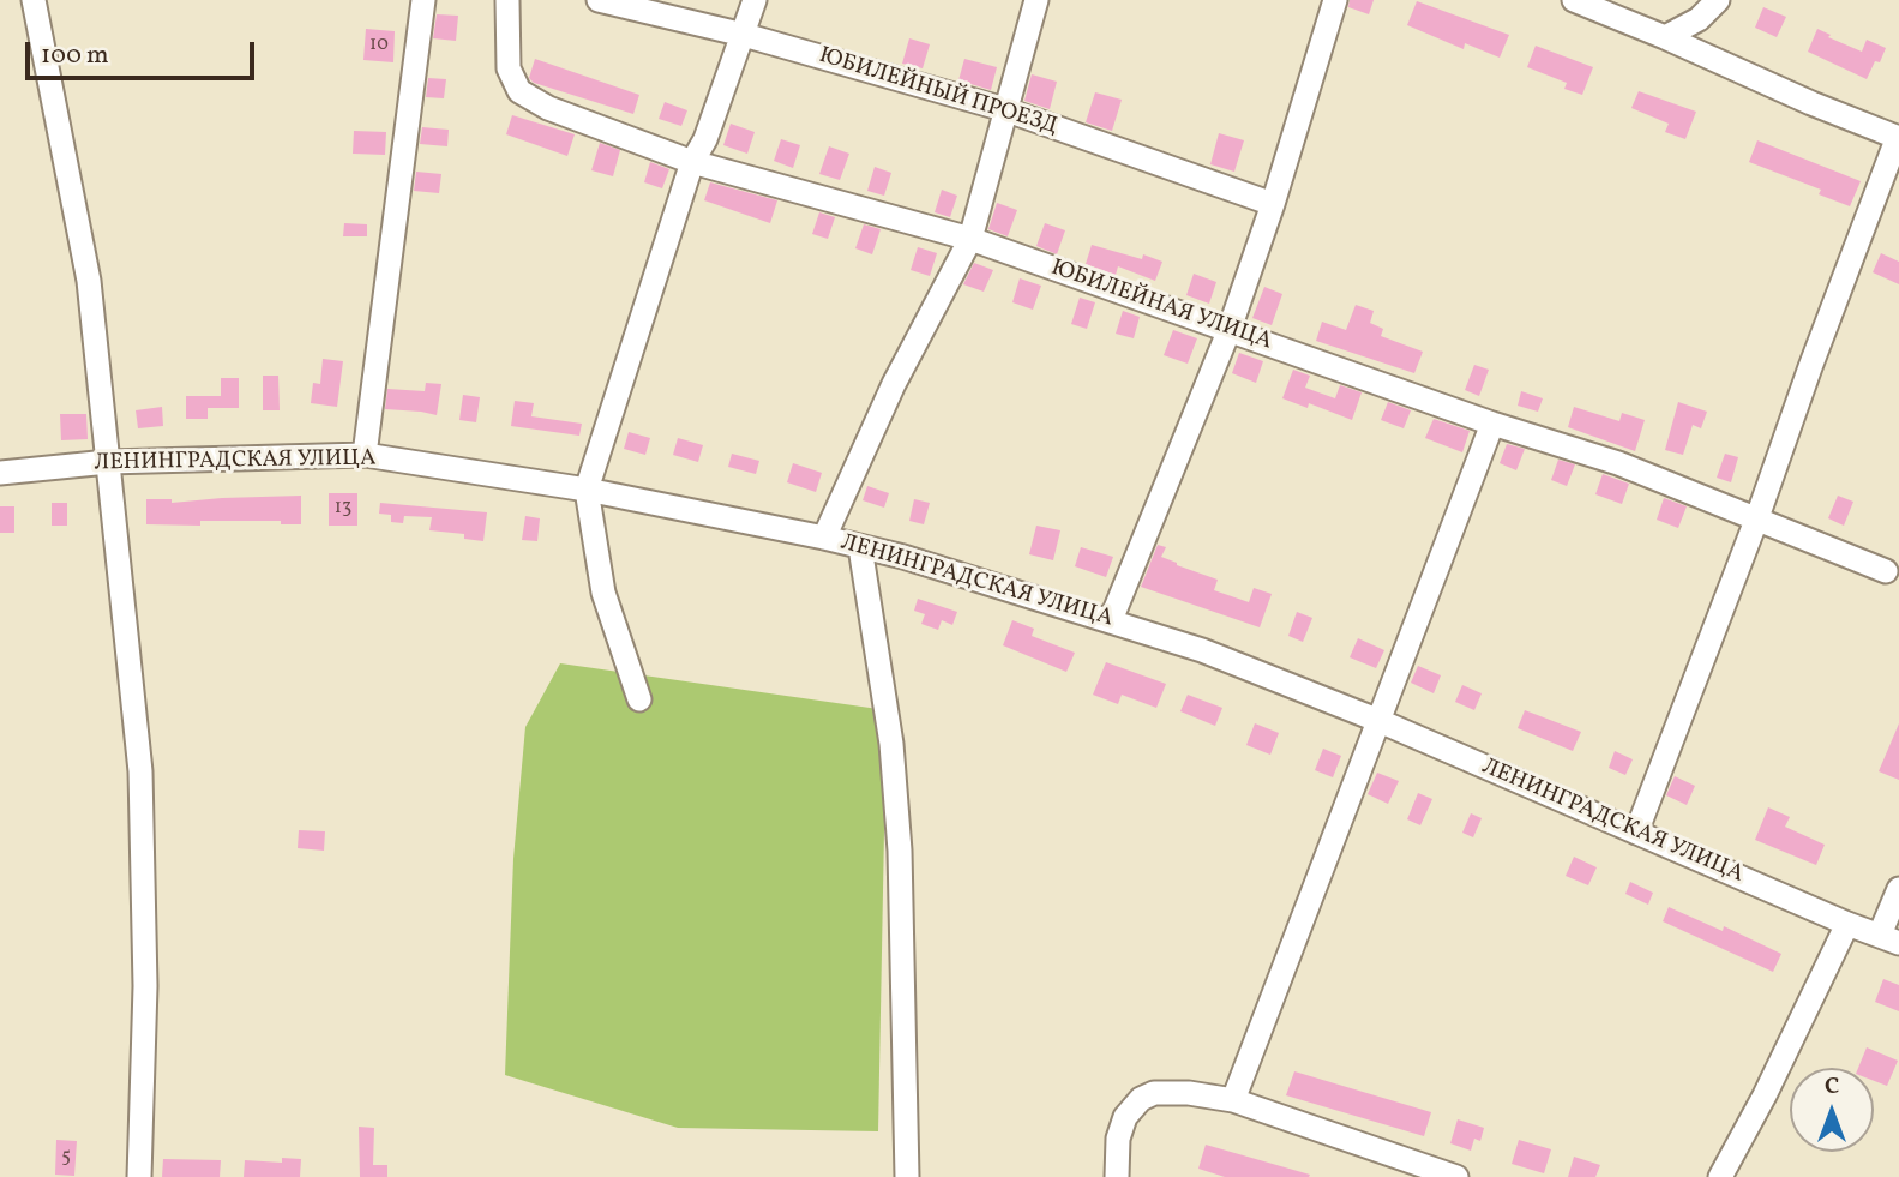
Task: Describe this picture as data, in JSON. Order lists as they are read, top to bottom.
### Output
{
  "streets": {
    "street": ["ЮБИЛЕЙНЫЙ ПРОЕЗД", "ЮБИЛЕЙНАЯ УЛИЦА", "ЛЕНИНГРАДСКАЯ УЛИЦА"]
  },
  "house_numbers": ["10", "13", "5"],
  "scale_bar": "100 m",
  "north": "top"
}
